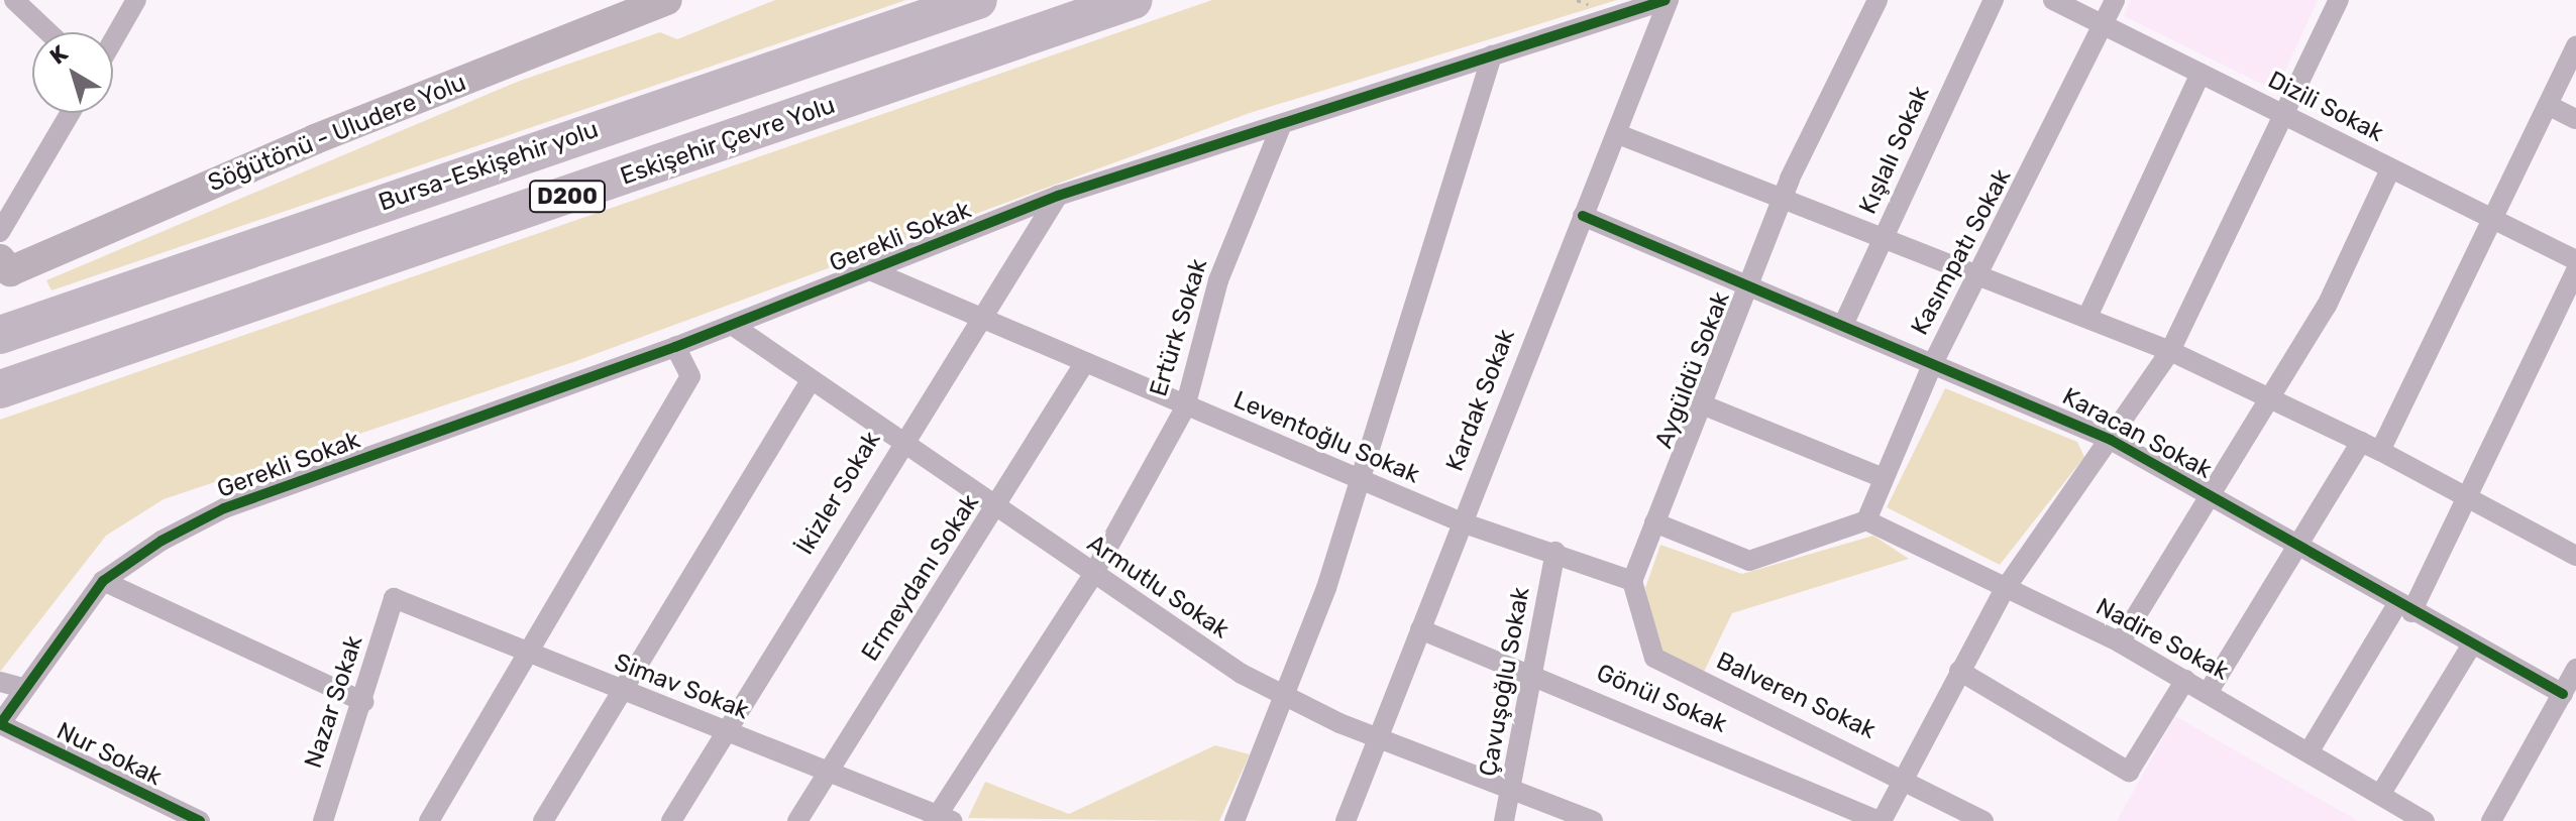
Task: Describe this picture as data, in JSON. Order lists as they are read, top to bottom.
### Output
{
  "streets": {
    "highway": ["Eskişehir Çevre Yolu", "Bursa-Eskişehir yolu", "D200"],
    "street": [
      "Dizili Sokak",
      "Söğütönü - Uludere Yolu",
      "Kışlalı Sokak",
      "Gerekli Sokak",
      "Kasımpatı Sokak",
      "Ertürk Sokak",
      "Aygüldü Sokak",
      "Kardak Sokak",
      "Karacan Sokak",
      "Leventoğlu Sokak",
      "İkizler Sokak",
      "Ermeydanı Sokak",
      "Armutlu Sokak",
      "Nadire Sokak",
      "Çavuşoğlu Sokak",
      "Simav Sokak",
      "Balveren Sokak",
      "Gönül Sokak",
      "Nazar Sokak",
      "Nur Sokak"
    ]
  },
  "crossings": [
    ["Dizili Sokak", "Kasımpatı Sokak"],
    ["Kışlalı Sokak", "Karacan Sokak"],
    ["Gerekli Sokak", "Ertürk Sokak"],
    ["Gerekli Sokak", "Kardak Sokak"],
    ["Gerekli Sokak", "İkizler Sokak"],
    ["Gerekli Sokak", "Armutlu Sokak"],
    ["Gerekli Sokak", "Nur Sokak"],
    ["Kasımpatı Sokak", "Karacan Sokak"],
    ["Kasımpatı Sokak", "Nadire Sokak"],
    ["Ertürk Sokak", "Leventoğlu Sokak"],
    ["Ertürk Sokak", "Armutlu Sokak"],
    ["Ertürk Sokak", "Simav Sokak"],
    ["Aygüldü Sokak", "Karacan Sokak"],
    ["Aygüldü Sokak", "Leventoğlu Sokak"],
    ["Aygüldü Sokak", "Balveren Sokak"],
    ["Kardak Sokak", "Karacan Sokak"],
    ["Kardak Sokak", "Leventoğlu Sokak"],
    ["Kardak Sokak", "Armutlu Sokak"],
    ["Kardak Sokak", "Gönül Sokak"],
    ["Leventoğlu Sokak", "Ermeydanı Sokak"],
    ["Leventoğlu Sokak", "Çavuşoğlu Sokak"],
    ["Leventoğlu Sokak", "Balveren Sokak"],
    ["İkizler Sokak", "Armutlu Sokak"],
    ["İkizler Sokak", "Simav Sokak"],
    ["Ermeydanı Sokak", "Armutlu Sokak"],
    ["Ermeydanı Sokak", "Simav Sokak"],
    ["Armutlu Sokak", "Çavuşoğlu Sokak"],
    ["Çavuşoğlu Sokak", "Gönül Sokak"],
    ["Simav Sokak", "Nazar Sokak"]
  ],
  "north": "top left"
}
